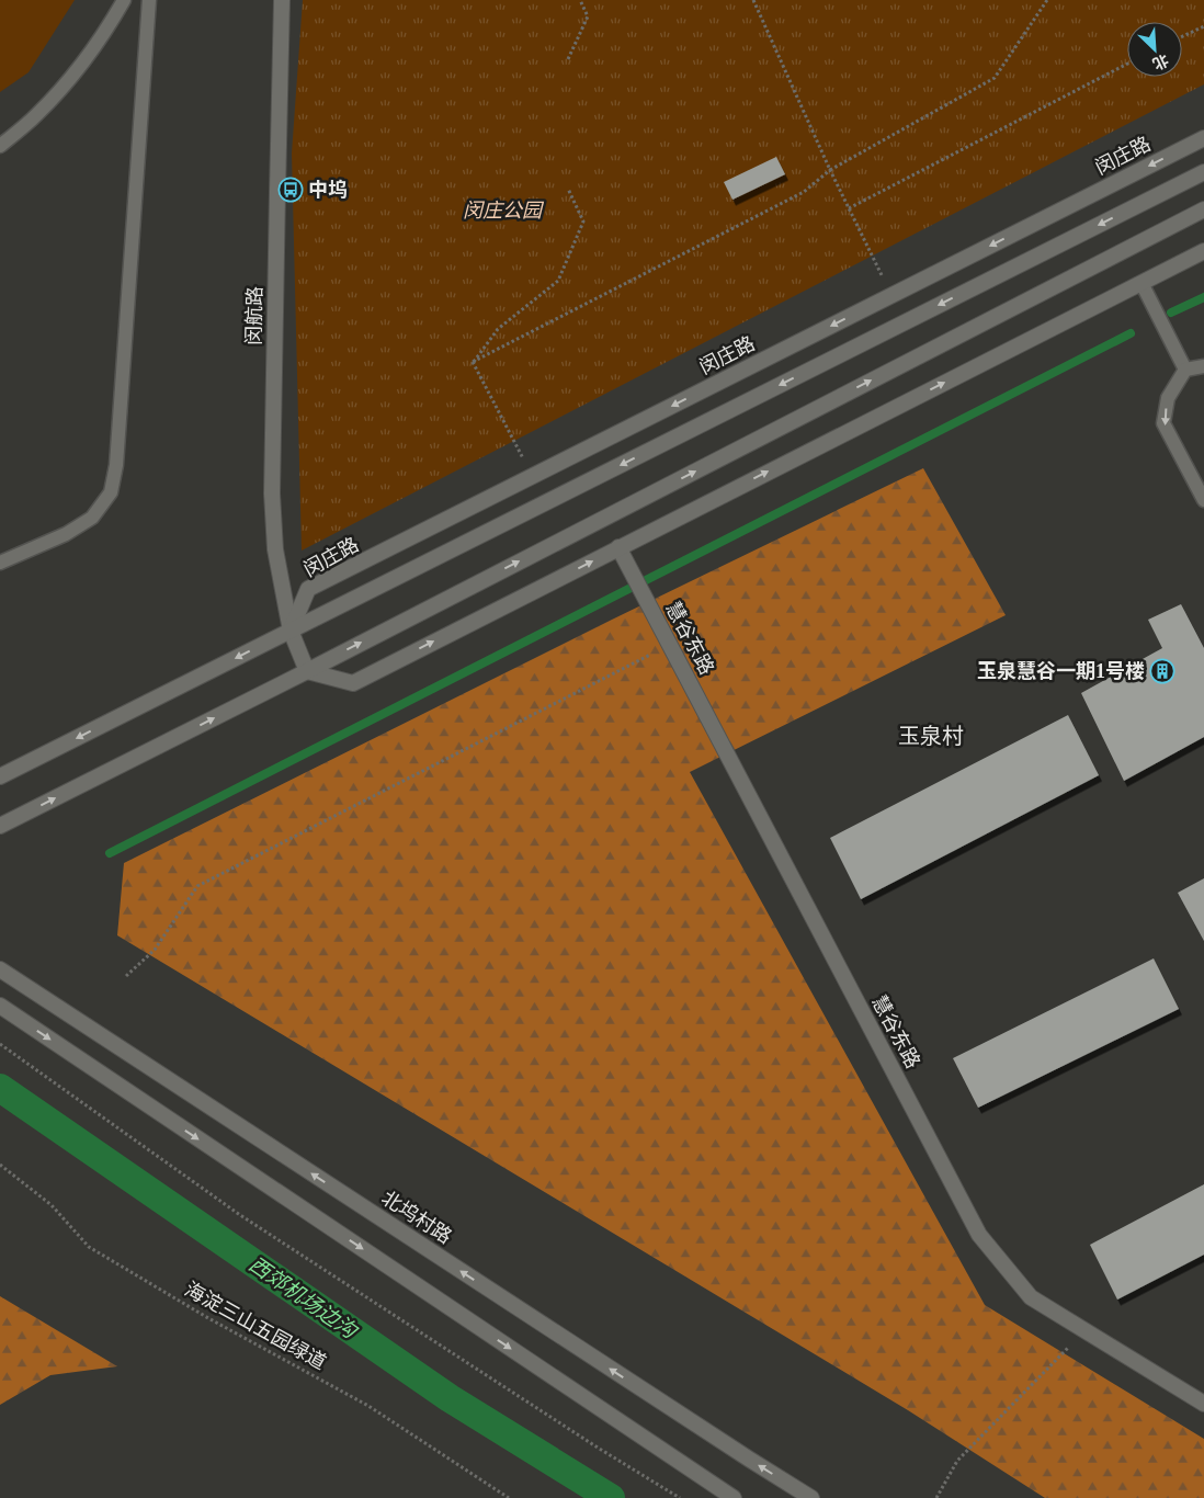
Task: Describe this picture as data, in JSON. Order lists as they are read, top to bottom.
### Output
{
  "streets": {
    "main road": [
      "闵庄路",
      "闵航路",
      "慧谷东路",
      "北坞村路"
    ],
    "path": ["海淀三山五园绿道"]
  },
  "crossings": [
    ["闵庄路", "闵航路"]
  ],
  "districts": ["玉泉村"],
  "water": ["西郊机场边沟"],
  "parks": ["闵庄公园"],
  "places": {
    "bus stop": ["中坞"],
    "building": ["玉泉慧谷一期1号楼"]
  },
  "north": "bottom right"
}
